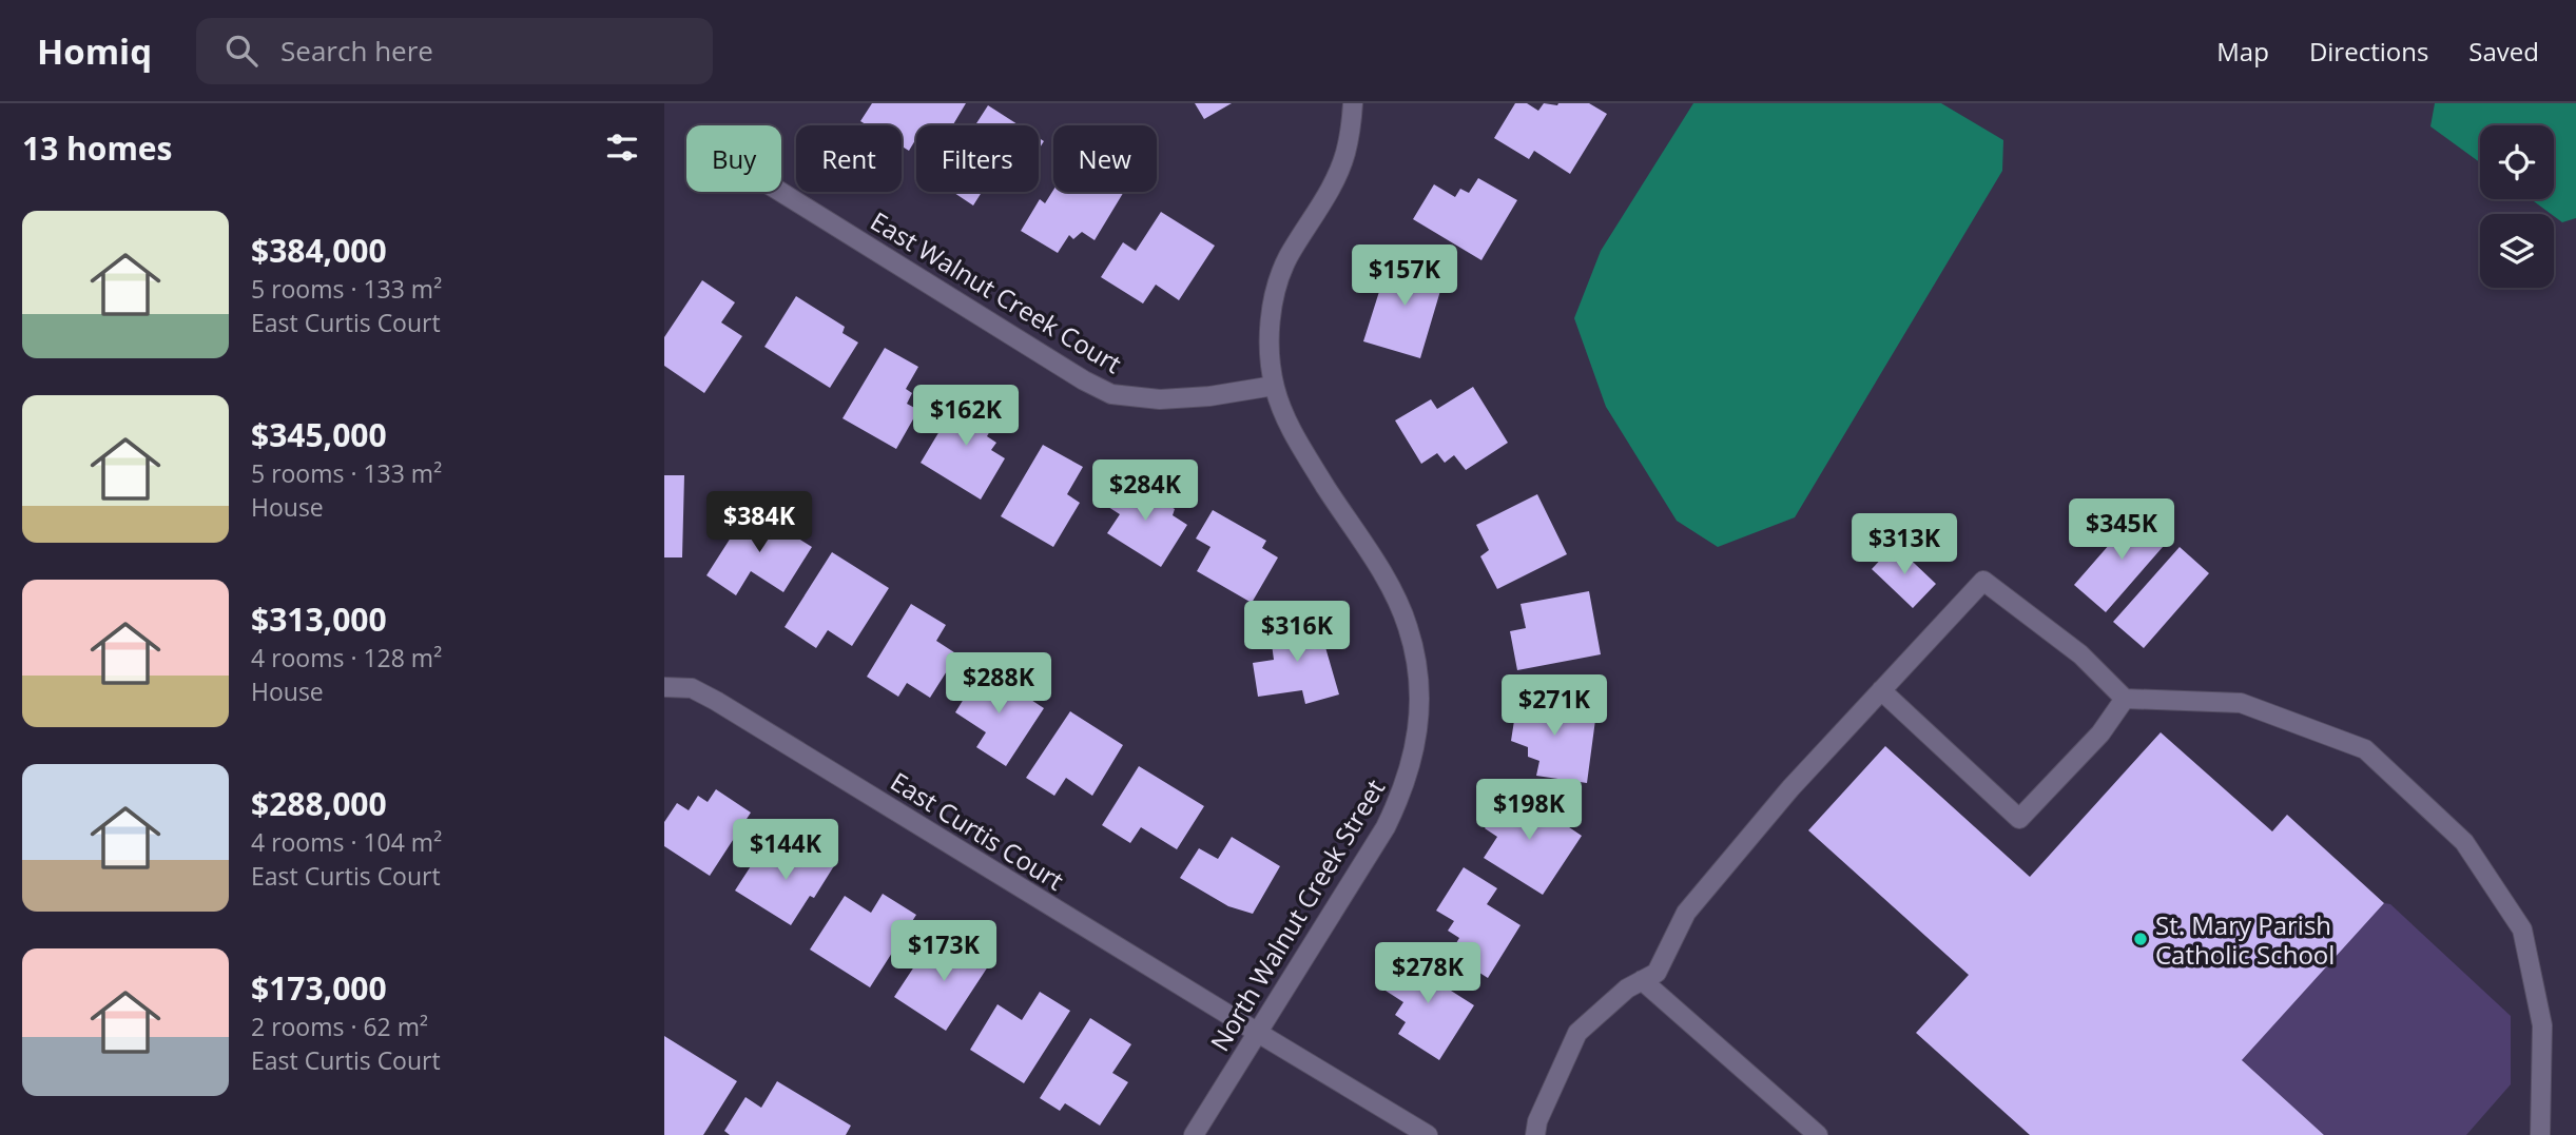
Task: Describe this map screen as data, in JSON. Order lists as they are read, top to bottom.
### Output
{
  "streets": {
    "street": ["East Walnut Creek Court", "East Curtis Court", "North Walnut Creek Street"]
  },
  "crossings": [
    ["East Walnut Creek Court", "North Walnut Creek Street"],
    ["East Curtis Court", "North Walnut Creek Street"]
  ],
  "places": ["St. Mary Parish Catholic School"],
  "page": {
    "header": "Homiq",
    "search": "Search here",
    "nav": ["Map", "Directions", "Saved"],
    "heading": "13 homes",
    "chip": [
      "Buy",
      "Rent",
      "Filters",
      "New"
    ],
    "list": [
      {
        "name": "$384,000",
        "note": "5 rooms · 133 m² · East Curtis Court"
      },
      {
        "name": "$345,000",
        "note": "5 rooms · 133 m² · House"
      },
      {
        "name": "$313,000",
        "note": "4 rooms · 128 m² · House"
      },
      {
        "name": "$288,000",
        "note": "4 rooms · 104 m² · East Curtis Court"
      },
      {
        "name": "$173,000",
        "note": "2 rooms · 62 m² · East Curtis Court"
      }
    ],
    "price": [
      "$157K",
      "$162K",
      "$284K",
      "$384K",
      "$345K",
      "$313K",
      "$316K",
      "$288K",
      "$271K",
      "$198K",
      "$144K",
      "$173K",
      "$278K"
    ]
  }
}
